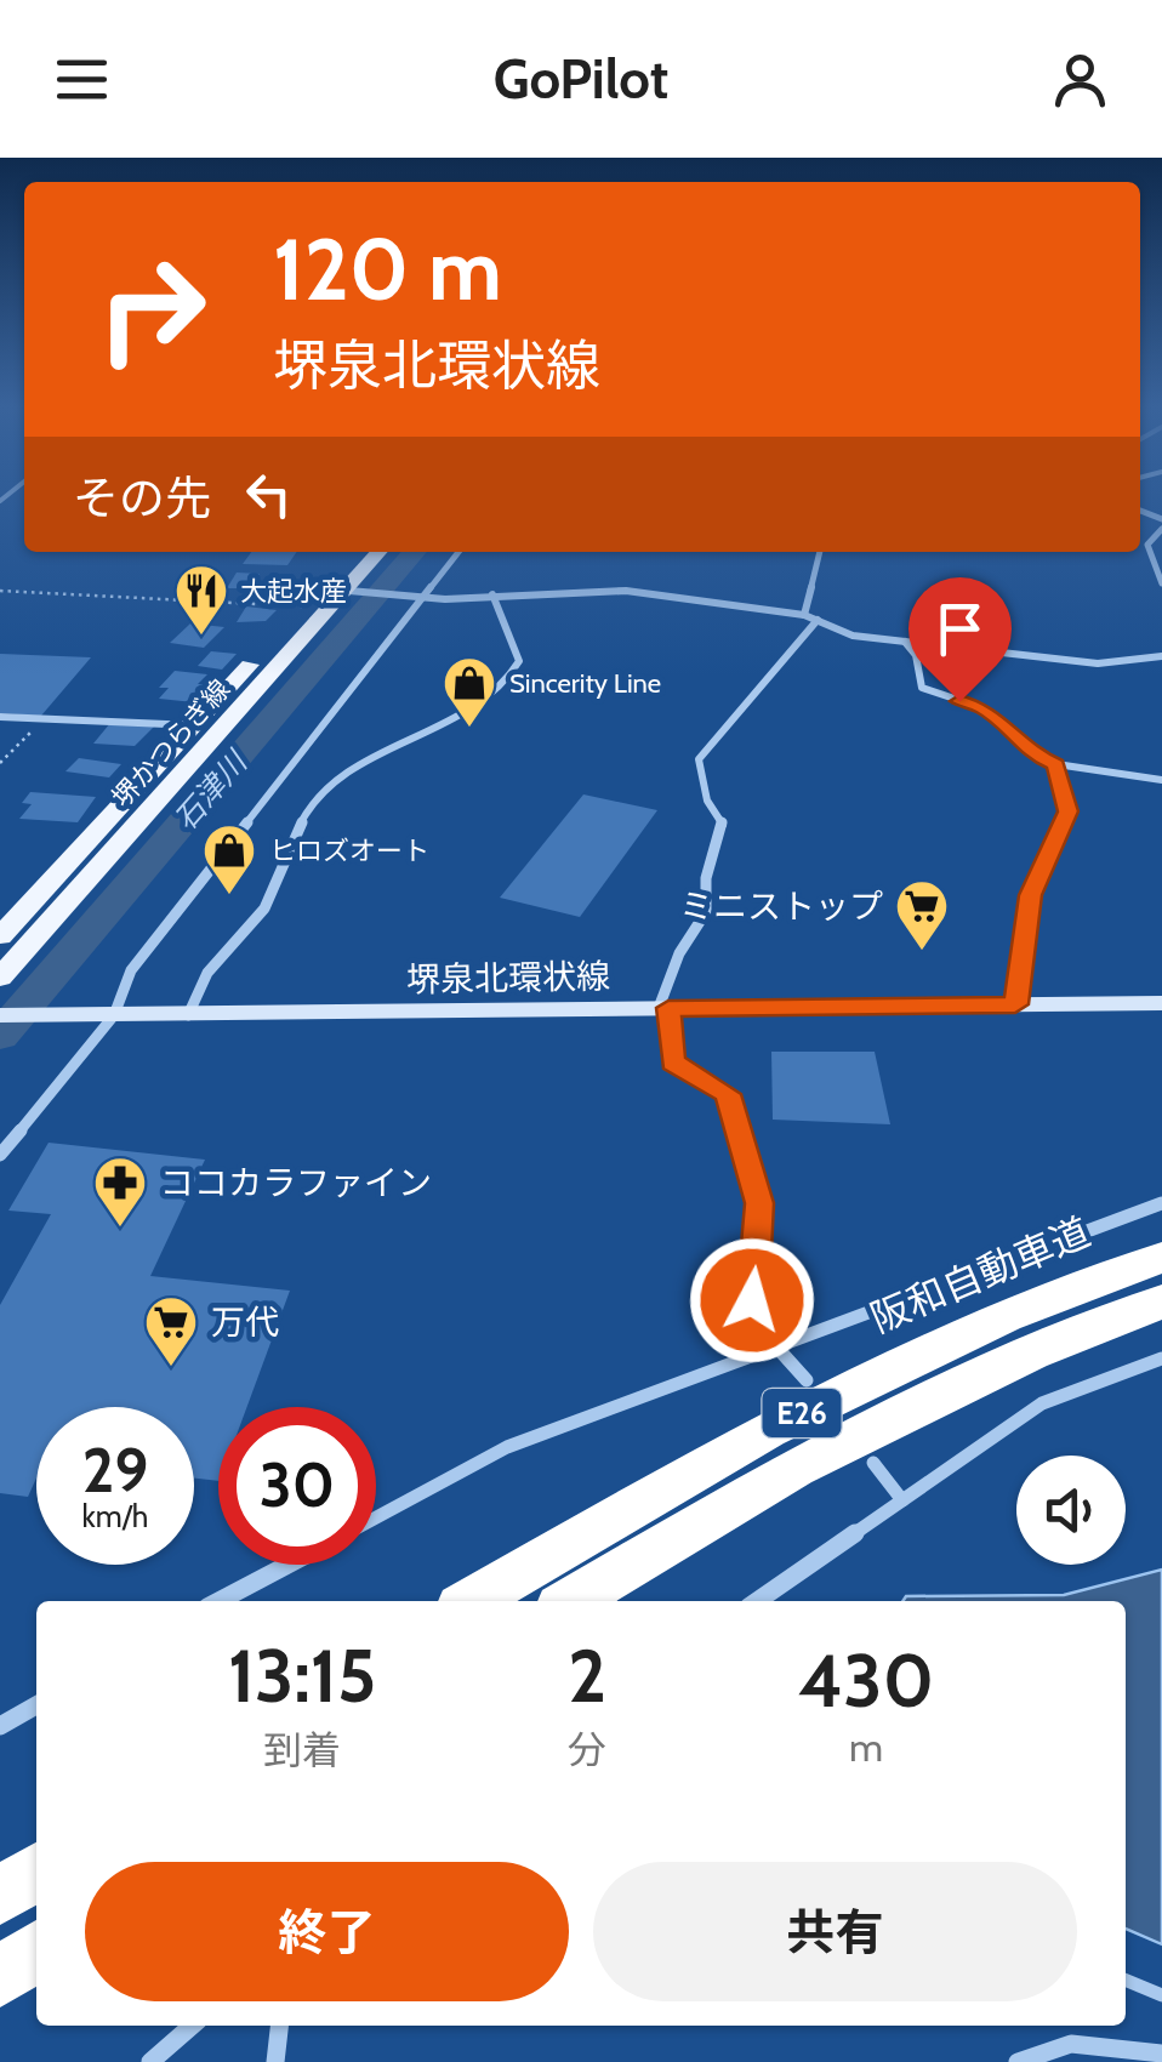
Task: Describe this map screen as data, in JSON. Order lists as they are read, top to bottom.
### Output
{
  "streets": {
    "highway": ["阪和自動車道", "E26"],
    "main road": ["堺かつらぎ線", "堺泉北環状線"]
  },
  "water": ["石津川"],
  "places": {
    "restaurant": ["大起水産"],
    "shop": ["Sincerity Line", "ヒロズオート"],
    "supermarket": ["ミニストップ", "万代"],
    "pharmacy": ["ココカラファイン"]
  },
  "page": {
    "header": "GoPilot",
    "turn": ["120 m", "堺泉北環状線"],
    "then": "その先",
    "speed": "29 km/h",
    "limit": "30",
    "eta": [
      "13:15",
      "到着",
      "2",
      "分",
      "430",
      "m"
    ],
    "buttons": ["終了", "共有"]
  }
}
